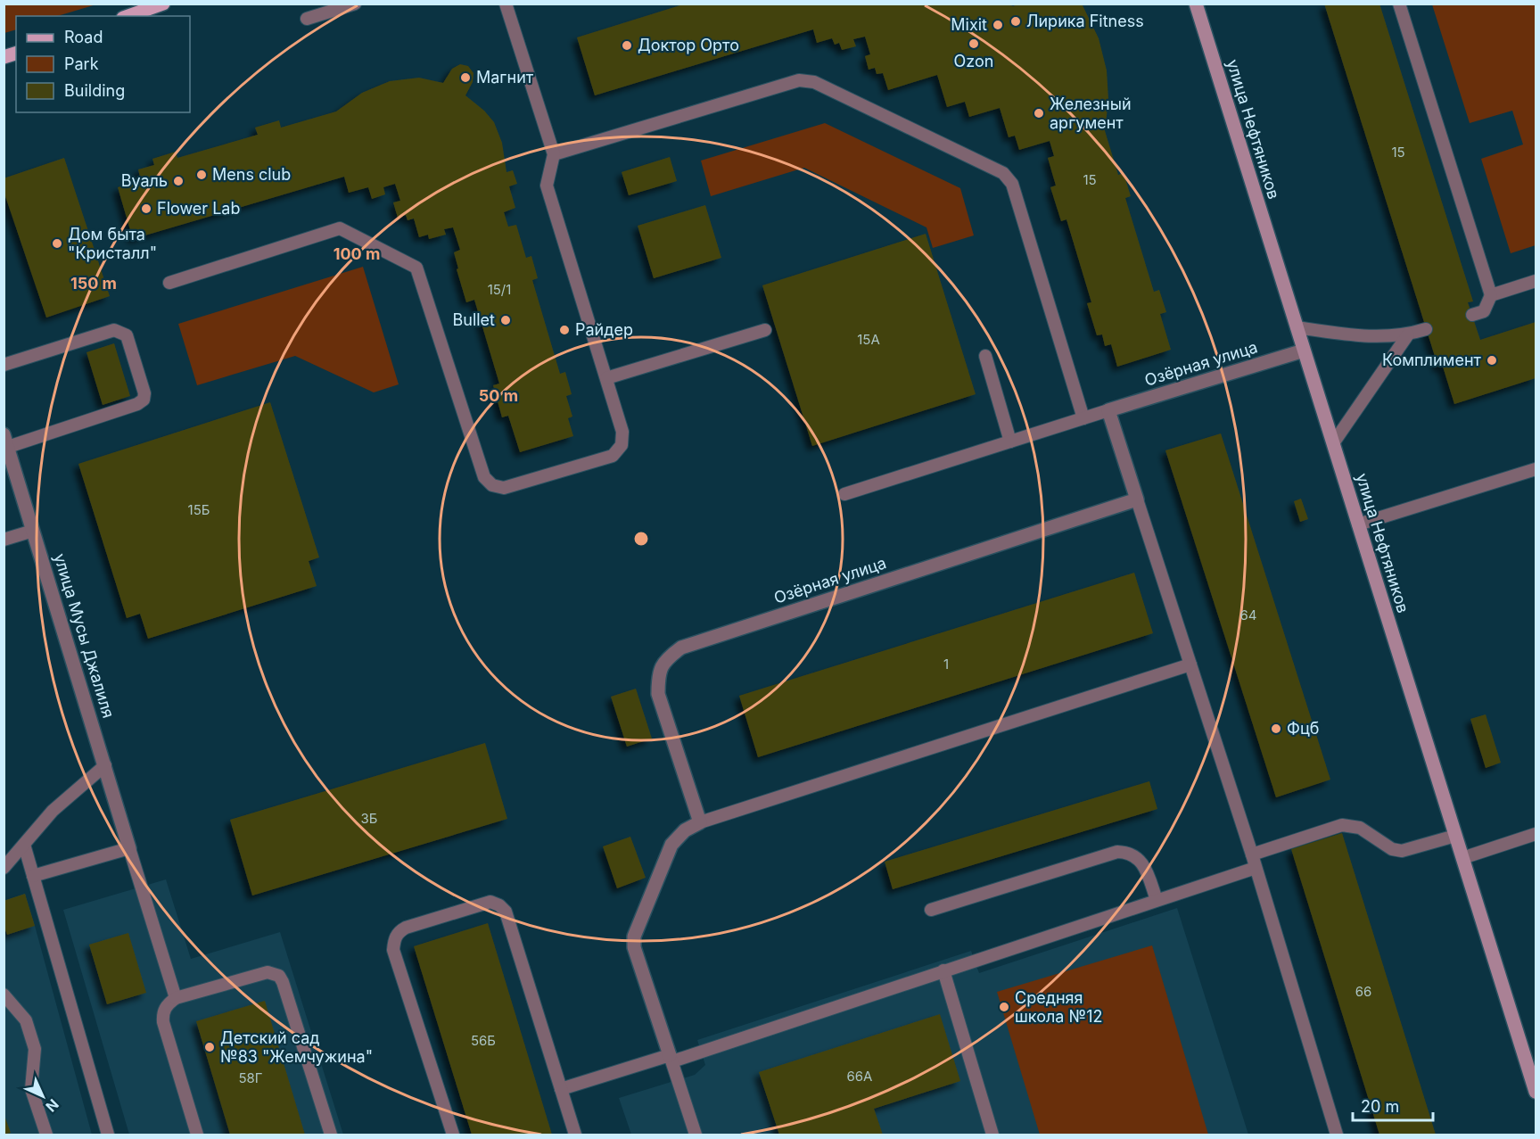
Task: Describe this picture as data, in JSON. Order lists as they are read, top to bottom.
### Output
{
  "streets": {
    "main road": ["улица Нефтяников"],
    "street": ["Озёрная улица", "улица Мусы Джалиля"]
  },
  "crossings": [
    ["улица Нефтяников", "Озёрная улица"]
  ],
  "places": [
    "Лирика Fitness",
    "Mixit",
    "Ozon",
    "Доктор Орто",
    "Магнит",
    "Железный аргумент",
    "Mens club",
    "Вуаль",
    "Flower Lab",
    "Дом быта \"Кристалл\"",
    "Bullet",
    "Райдер",
    "Комплимент",
    "Фцб",
    "Средняя школа №12",
    "Детский сад №83 \"Жемчужина\""
  ],
  "house_numbers": [
    "15",
    "15",
    "15/1",
    "15А",
    "15Б",
    "64",
    "1",
    "3Б",
    "66",
    "56Б",
    "66А",
    "58Г"
  ],
  "legend": ["Road", "Park", "Building"],
  "scale_bar": "20 m",
  "north": "bottom right",
  "rings": ["100 m", "150 m", "50 m"]
}
